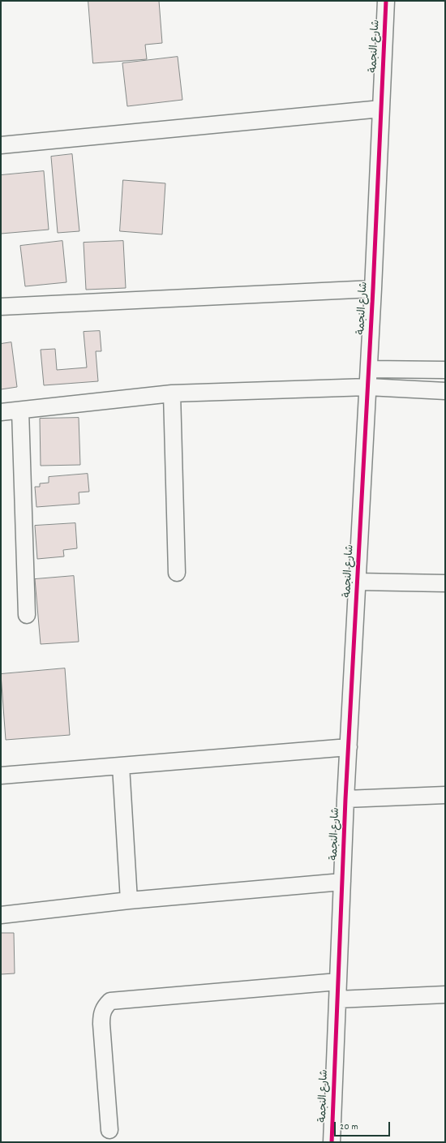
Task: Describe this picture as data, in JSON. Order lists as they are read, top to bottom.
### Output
{
  "streets": {
    "street": ["شارع النجمة"]
  },
  "scale_bar": "20 m"
}
